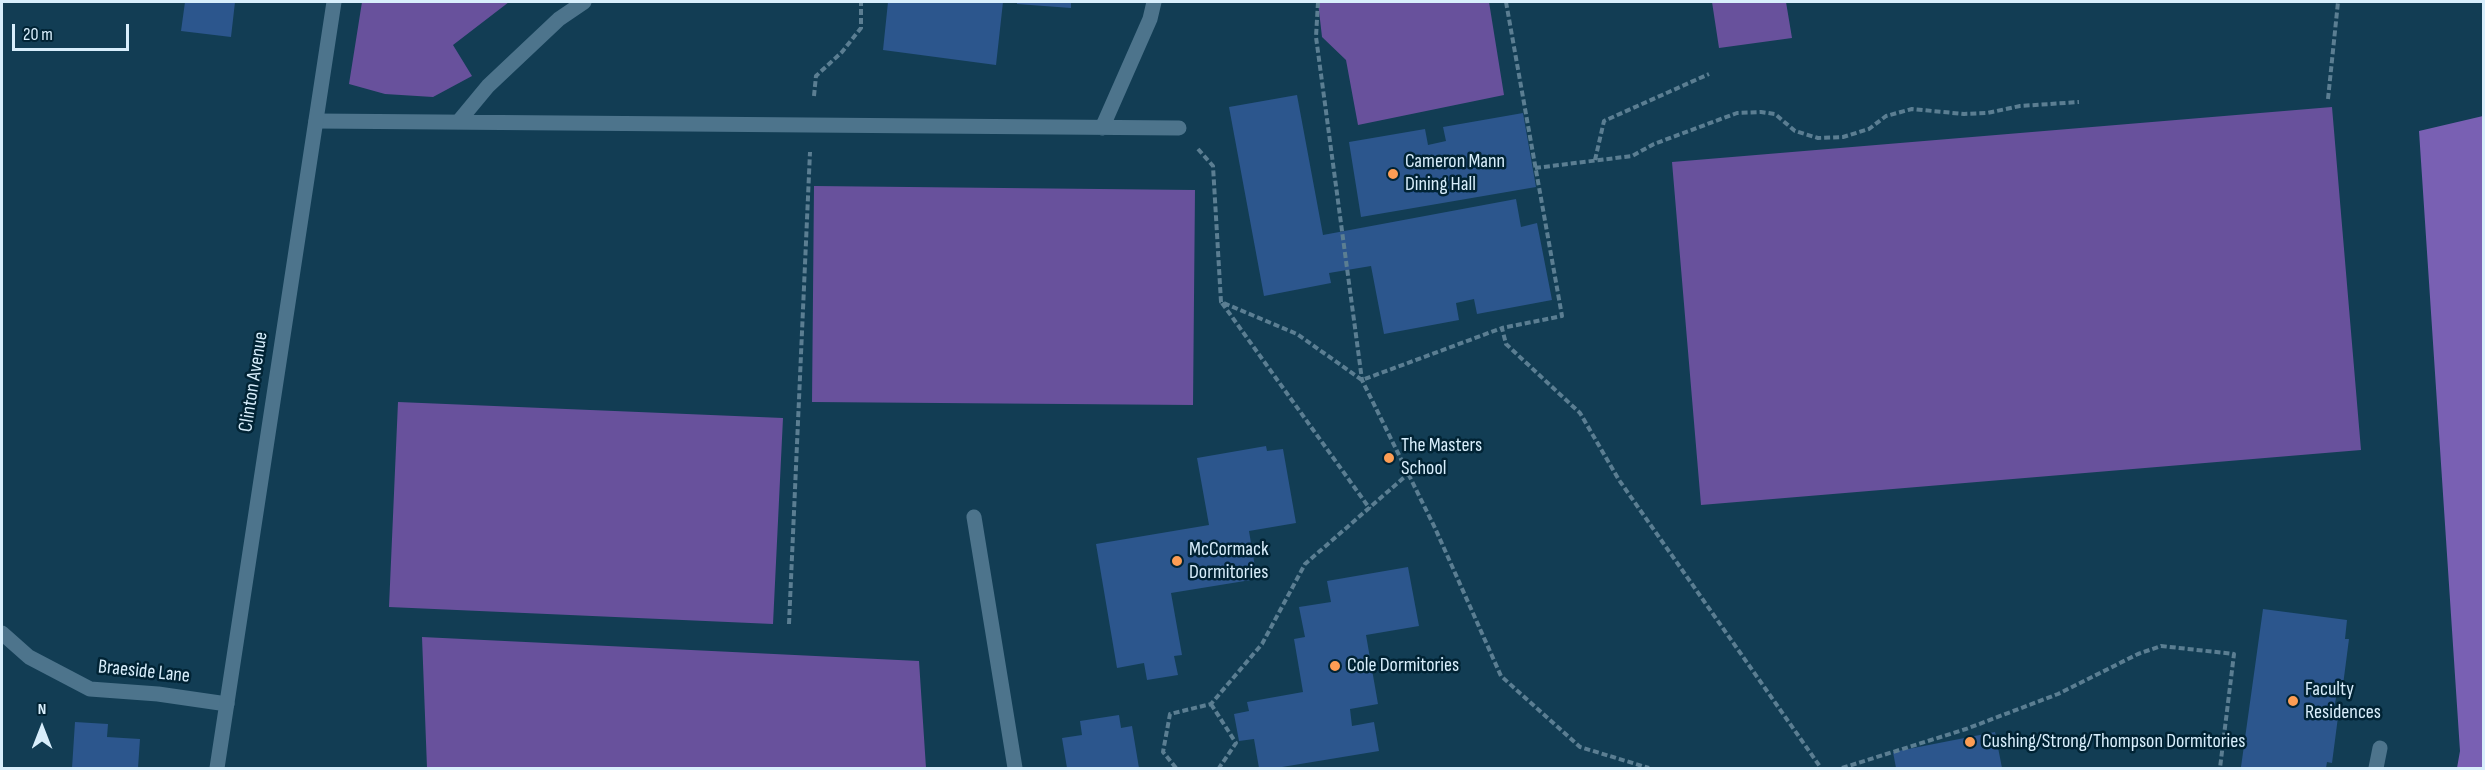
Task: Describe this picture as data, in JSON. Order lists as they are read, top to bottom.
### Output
{
  "streets": {
    "street": ["Clinton Avenue", "Braeside Lane"]
  },
  "crossings": [
    ["Clinton Avenue", "Braeside Lane"]
  ],
  "places": [
    "Cameron Mann Dining Hall",
    "The Masters School",
    "McCormack Dormitories",
    "Cole Dormitories",
    "Faculty Residences",
    "Cushing/Strong/Thompson Dormitories"
  ],
  "scale_bar": "20 m",
  "north": "top"
}
